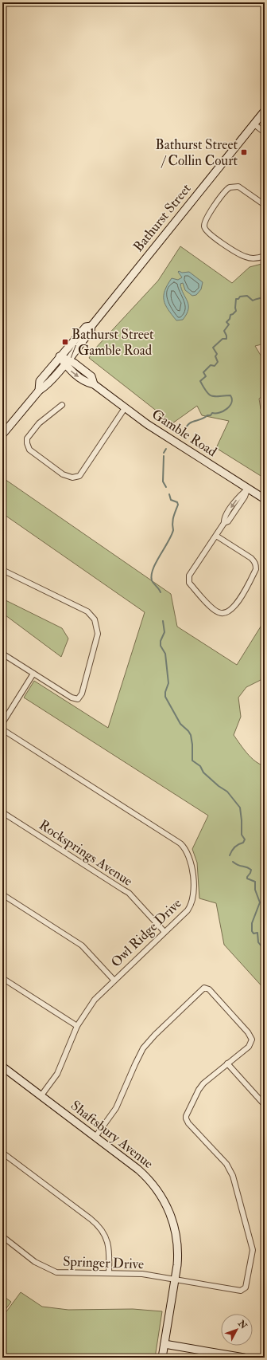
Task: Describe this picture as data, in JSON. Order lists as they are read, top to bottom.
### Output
{
  "streets": {
    "main road": ["Bathurst Street", "Gamble Road", "Shaftsbury Avenue"],
    "street": ["Rocksprings Avenue", "Owl Ridge Drive", "Springer Drive"]
  },
  "crossings": [
    ["Bathurst Street", "Gamble Road"],
    ["Rocksprings Avenue", "Owl Ridge Drive"],
    ["Owl Ridge Drive", "Shaftsbury Avenue"],
    ["Shaftsbury Avenue", "Springer Drive"]
  ],
  "places": {
    "transit": ["Bathurst Street / Collin Court", "Bathurst Street / Gamble Road"]
  },
  "north": "top right"
}
